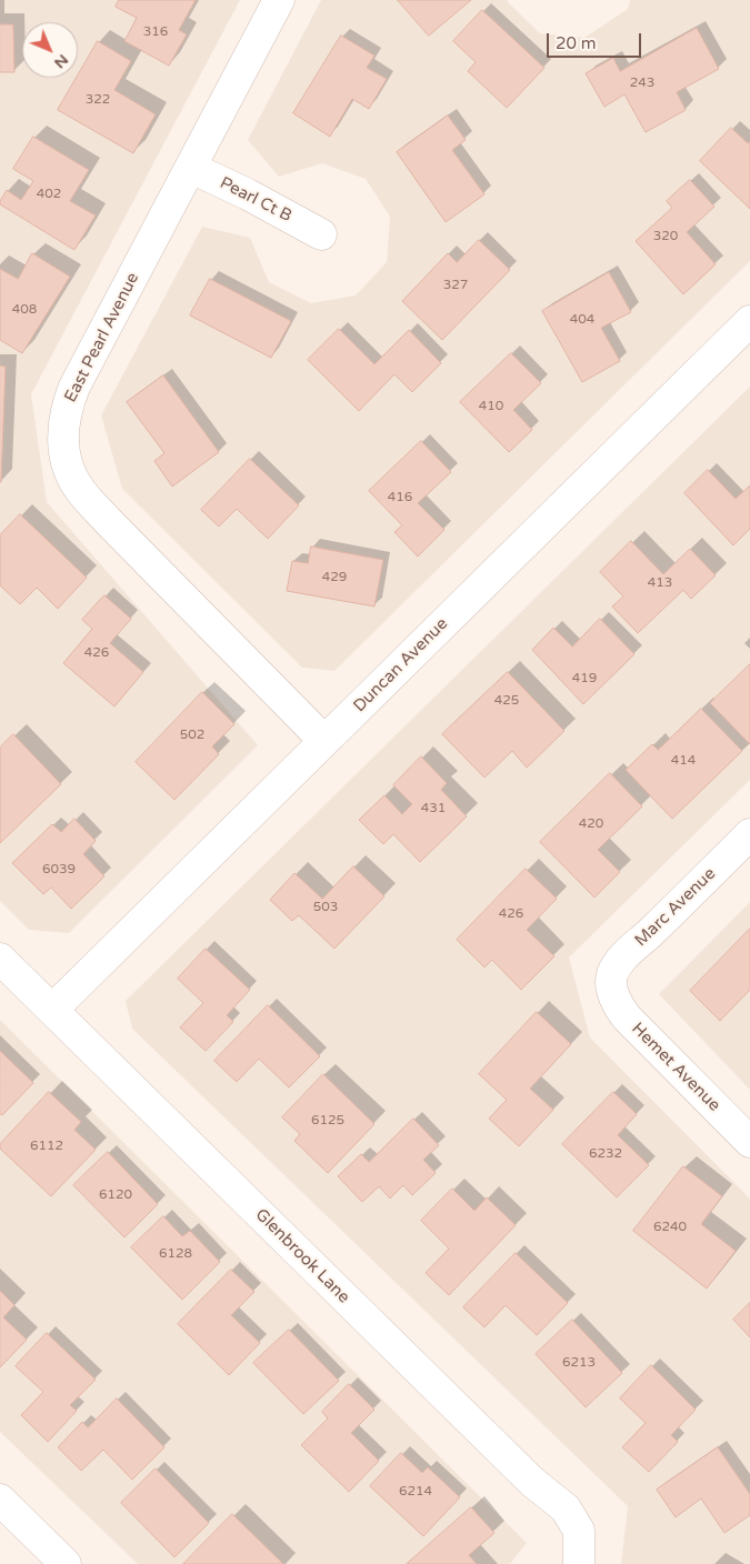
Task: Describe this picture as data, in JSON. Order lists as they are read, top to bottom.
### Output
{
  "streets": {
    "street": [
      "Pearl Ct B",
      "East Pearl Avenue",
      "Duncan Avenue",
      "Marc Avenue",
      "Hemet Avenue",
      "Glenbrook Lane"
    ]
  },
  "crossings": [
    ["Pearl Ct B", "East Pearl Avenue"],
    ["East Pearl Avenue", "Duncan Avenue"],
    ["Duncan Avenue", "Glenbrook Lane"],
    ["Marc Avenue", "Hemet Avenue"]
  ],
  "house_numbers": [
    "316",
    "243",
    "322",
    "402",
    "320",
    "327",
    "408",
    "404",
    "410",
    "416",
    "429",
    "413",
    "426",
    "419",
    "425",
    "502",
    "414",
    "431",
    "420",
    "6039",
    "503",
    "426",
    "6125",
    "6112",
    "6232",
    "6120",
    "6240",
    "6128",
    "6213",
    "6214"
  ],
  "scale_bar": "20 m",
  "north": "bottom right"
}
